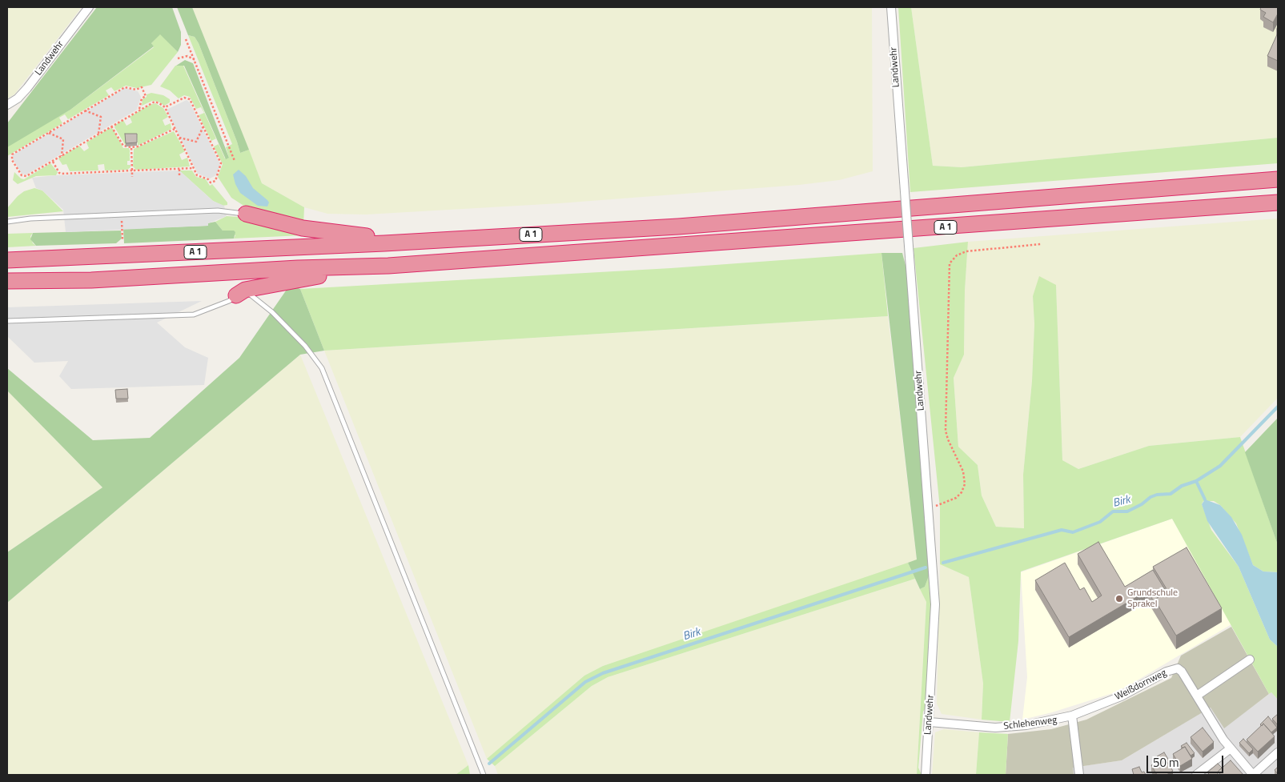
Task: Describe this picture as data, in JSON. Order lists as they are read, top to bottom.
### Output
{
  "streets": {
    "highway": ["A 1"],
    "street": ["Landwehr", "Weißdornweg", "Schlehenweg"]
  },
  "crossings": [
    ["Landwehr", "Schlehenweg"],
    ["Weißdornweg", "Schlehenweg"]
  ],
  "water": ["Birk"],
  "places": ["Grundschule Sprakel"],
  "scale_bar": "50 m"
}
